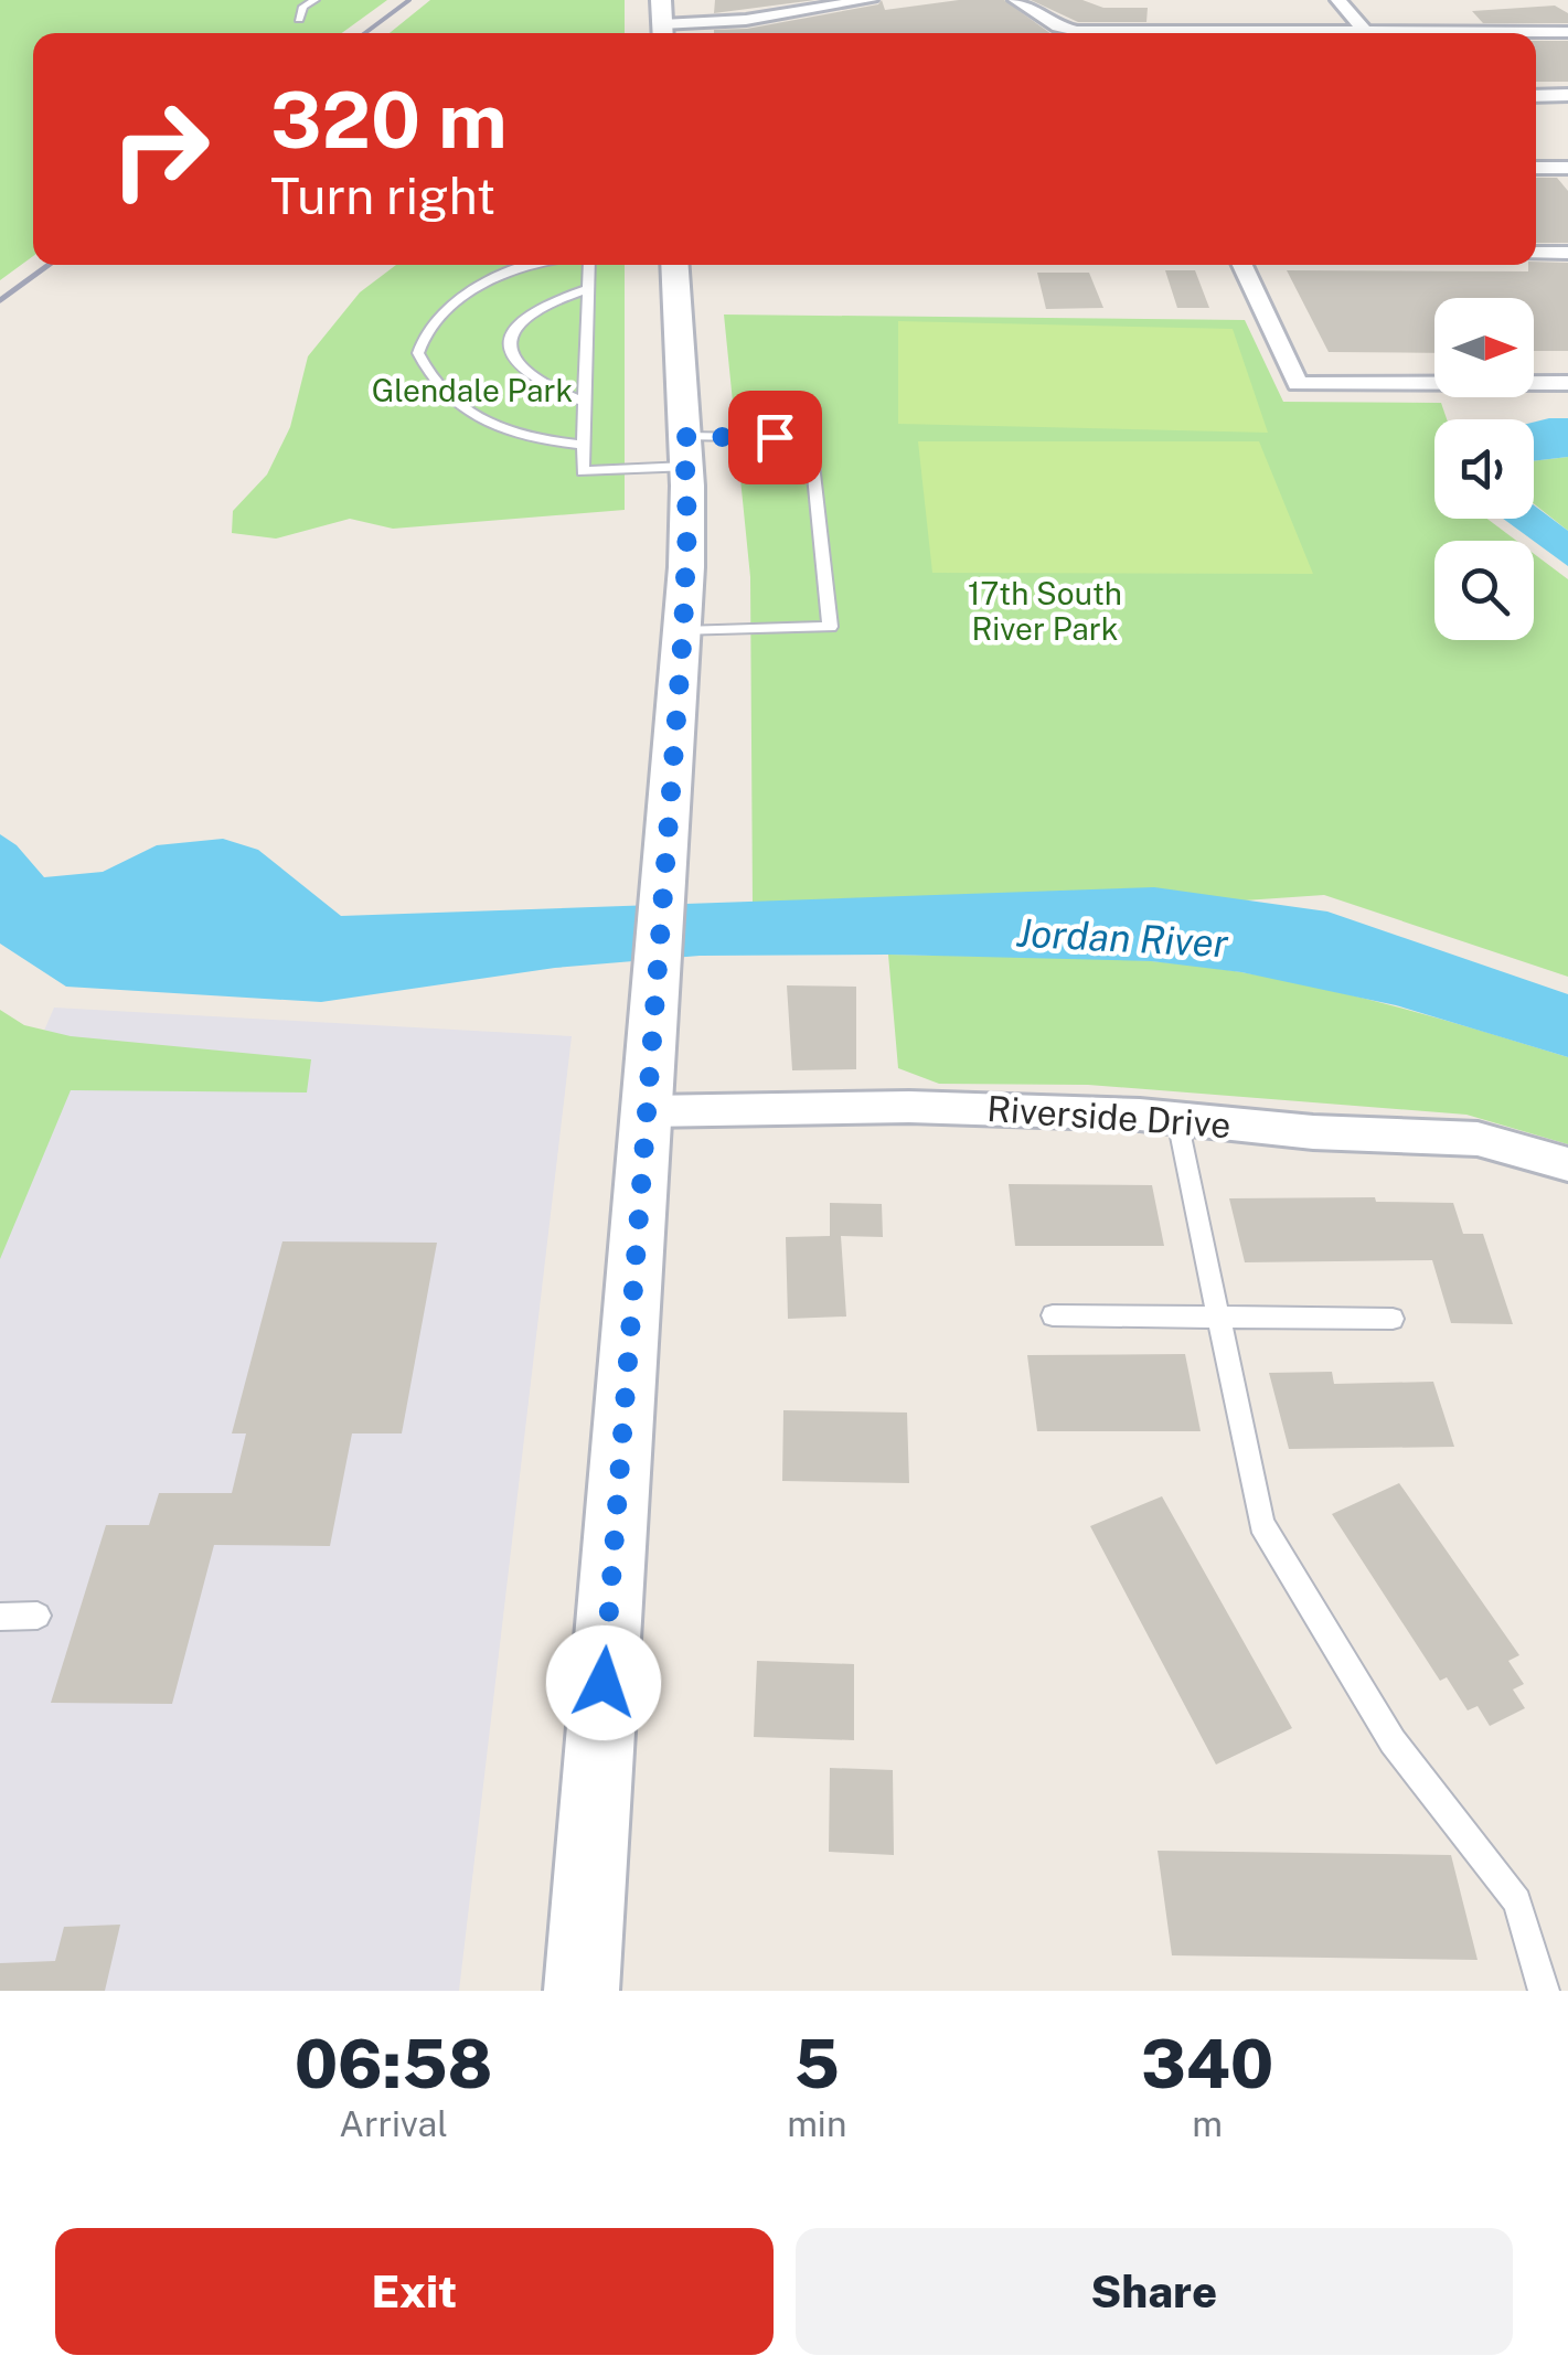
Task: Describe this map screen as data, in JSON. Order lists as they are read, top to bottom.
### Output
{
  "streets": {
    "street": ["Riverside Drive"]
  },
  "water": ["Jordan River"],
  "parks": ["Glendale Park", "17th South River Park"],
  "north": "right",
  "page": {
    "turn": ["320 m", "Turn right"],
    "eta": [
      "06:58",
      "Arrival",
      "5",
      "min",
      "340",
      "m"
    ],
    "buttons": ["Exit", "Share"]
  }
}
